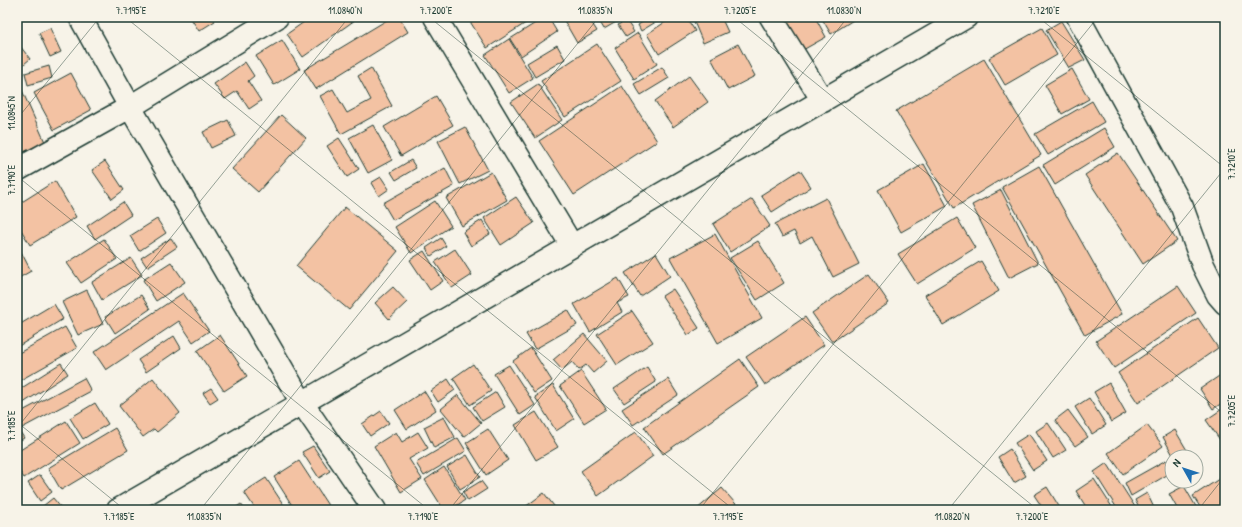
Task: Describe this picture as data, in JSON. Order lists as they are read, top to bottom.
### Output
{
  "north": "top left",
  "coordinates": [
    "7.7195°E",
    "11.0840°N",
    "7.7200°E",
    "11.0835°N",
    "7.7205°E",
    "11.0830°N",
    "7.7210°E",
    "11.0845°N",
    "7.7190°E",
    "7.7185°E",
    "11.0820°N"
  ]
}
